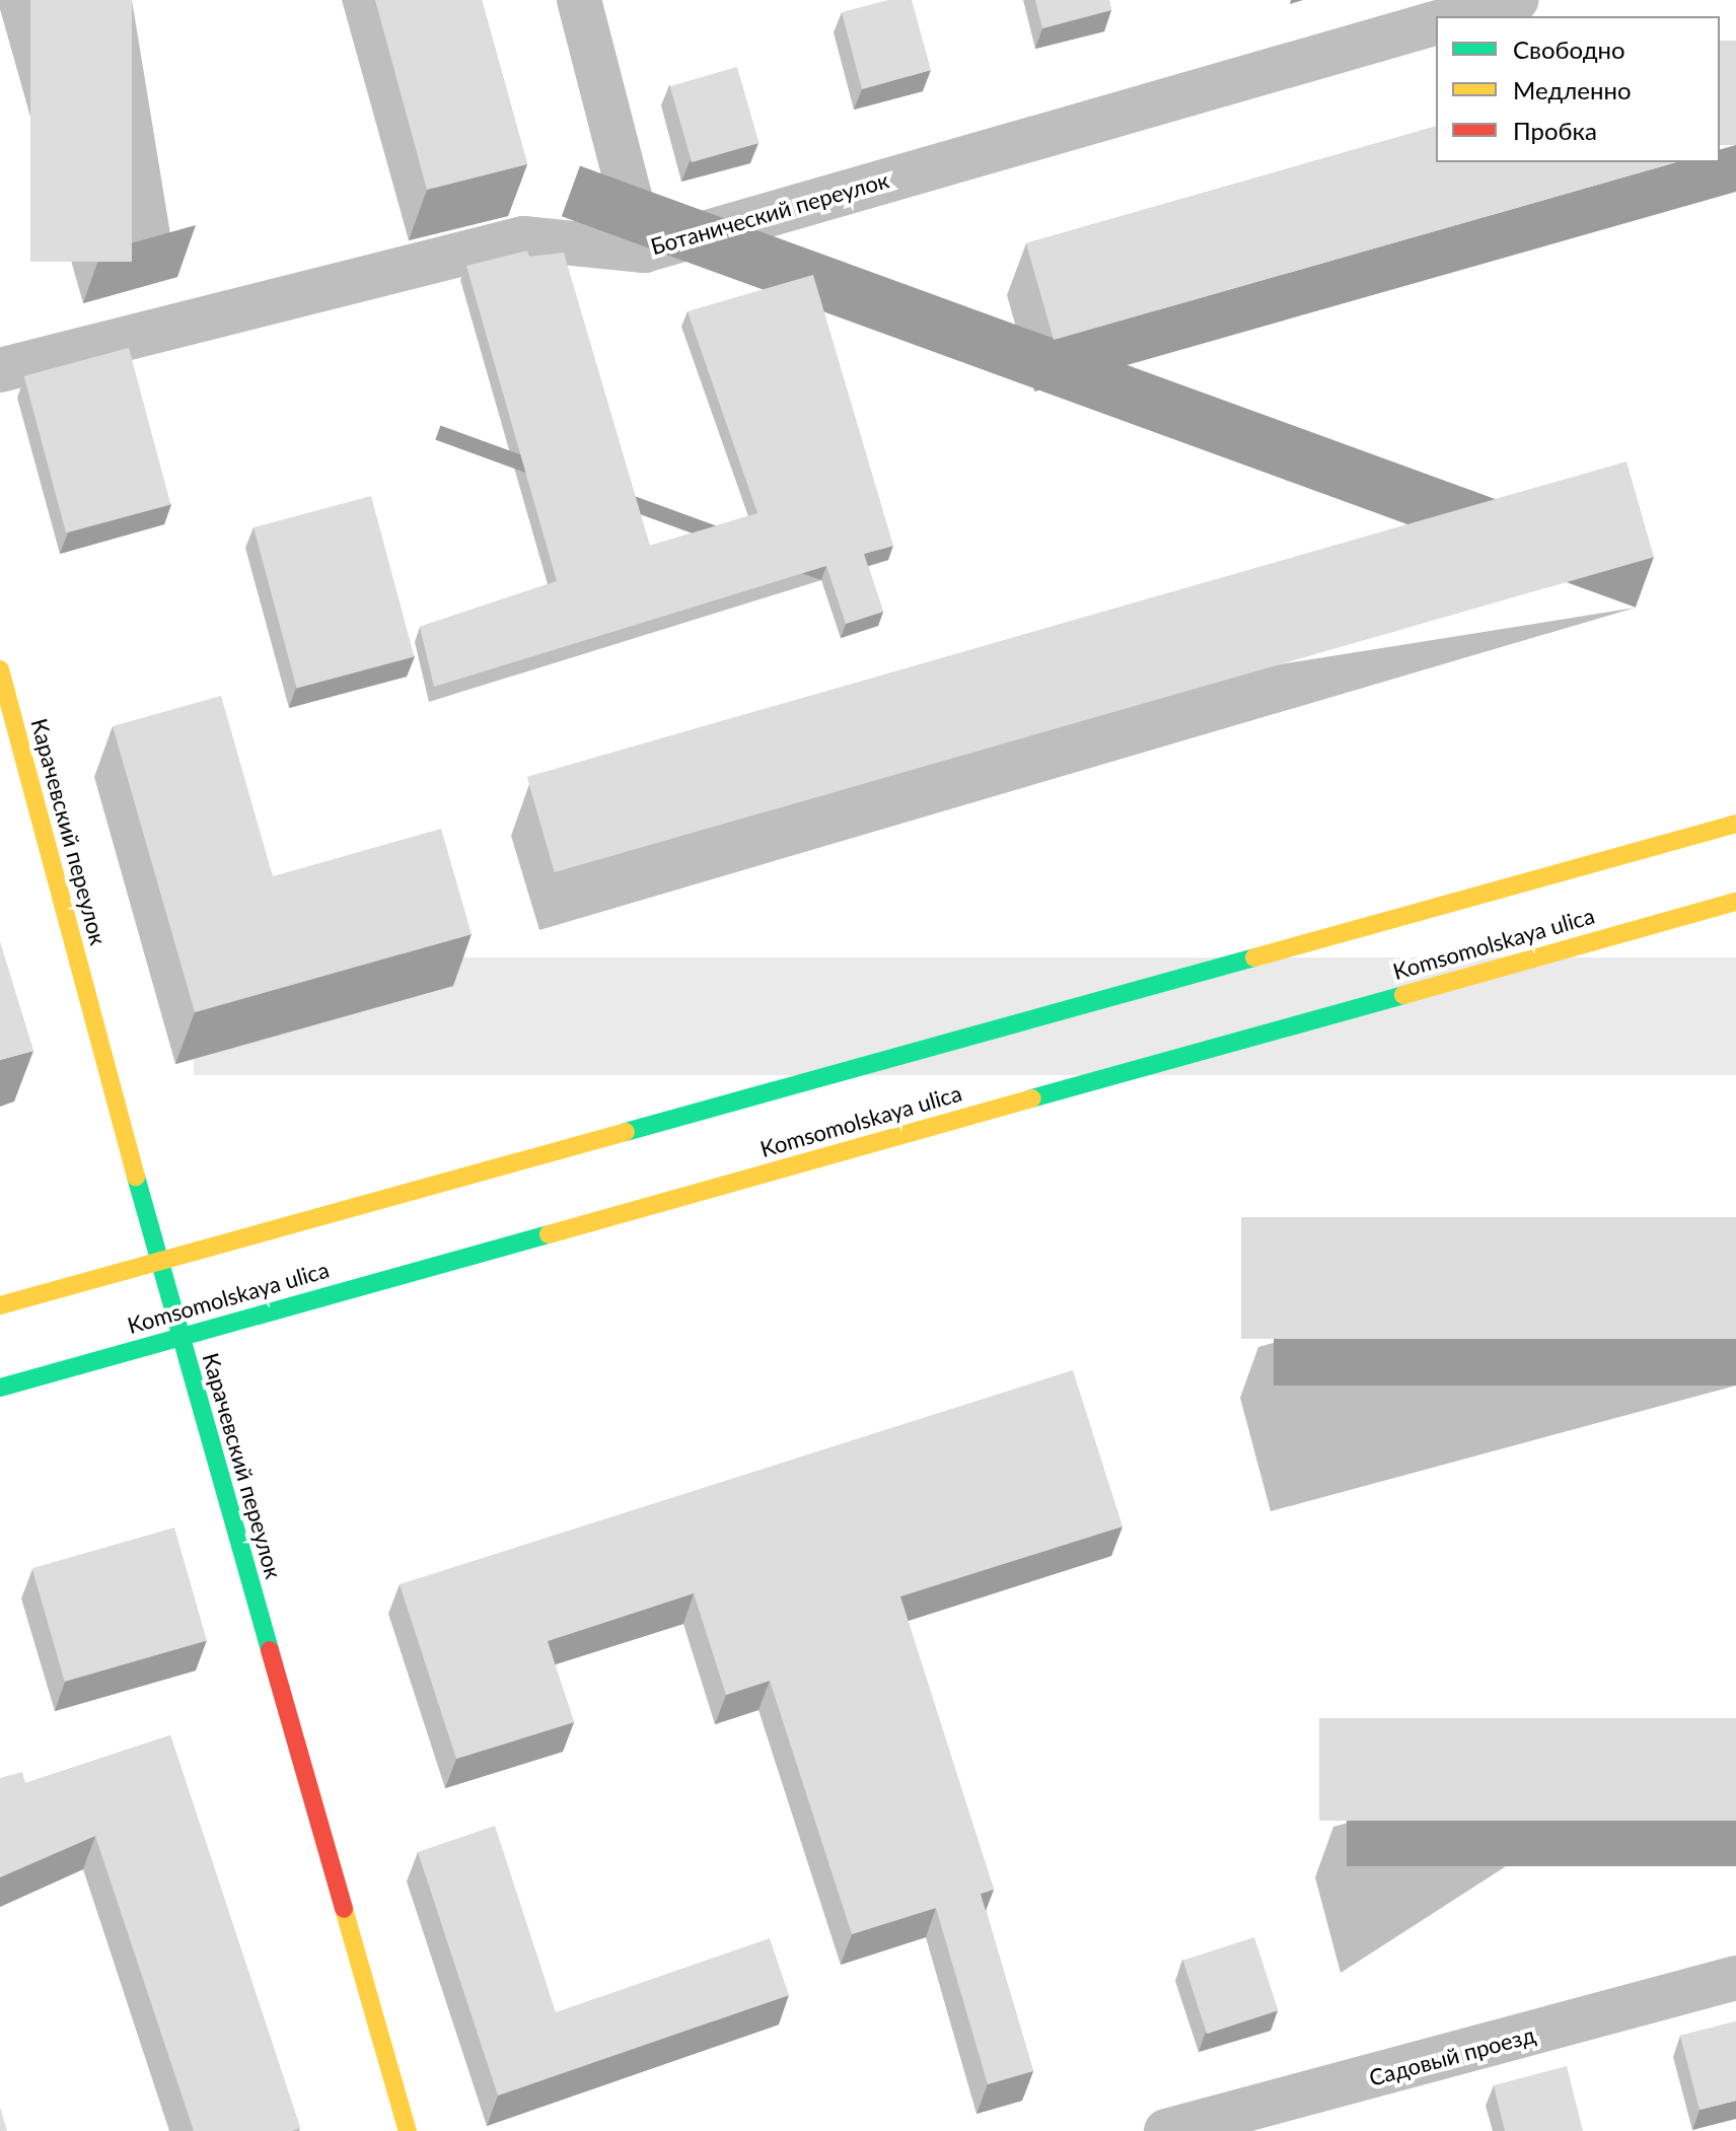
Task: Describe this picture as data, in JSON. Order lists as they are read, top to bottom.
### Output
{
  "streets": {
    "main road": ["Карачевский переулок", "Komsomolskaya ulica"],
    "street": ["Ботанический переулок", "Садовый проезд"]
  },
  "crossings": [
    ["Карачевский переулок", "Komsomolskaya ulica"]
  ],
  "legend": ["Свободно", "Медленно", "Пробка"]
}
